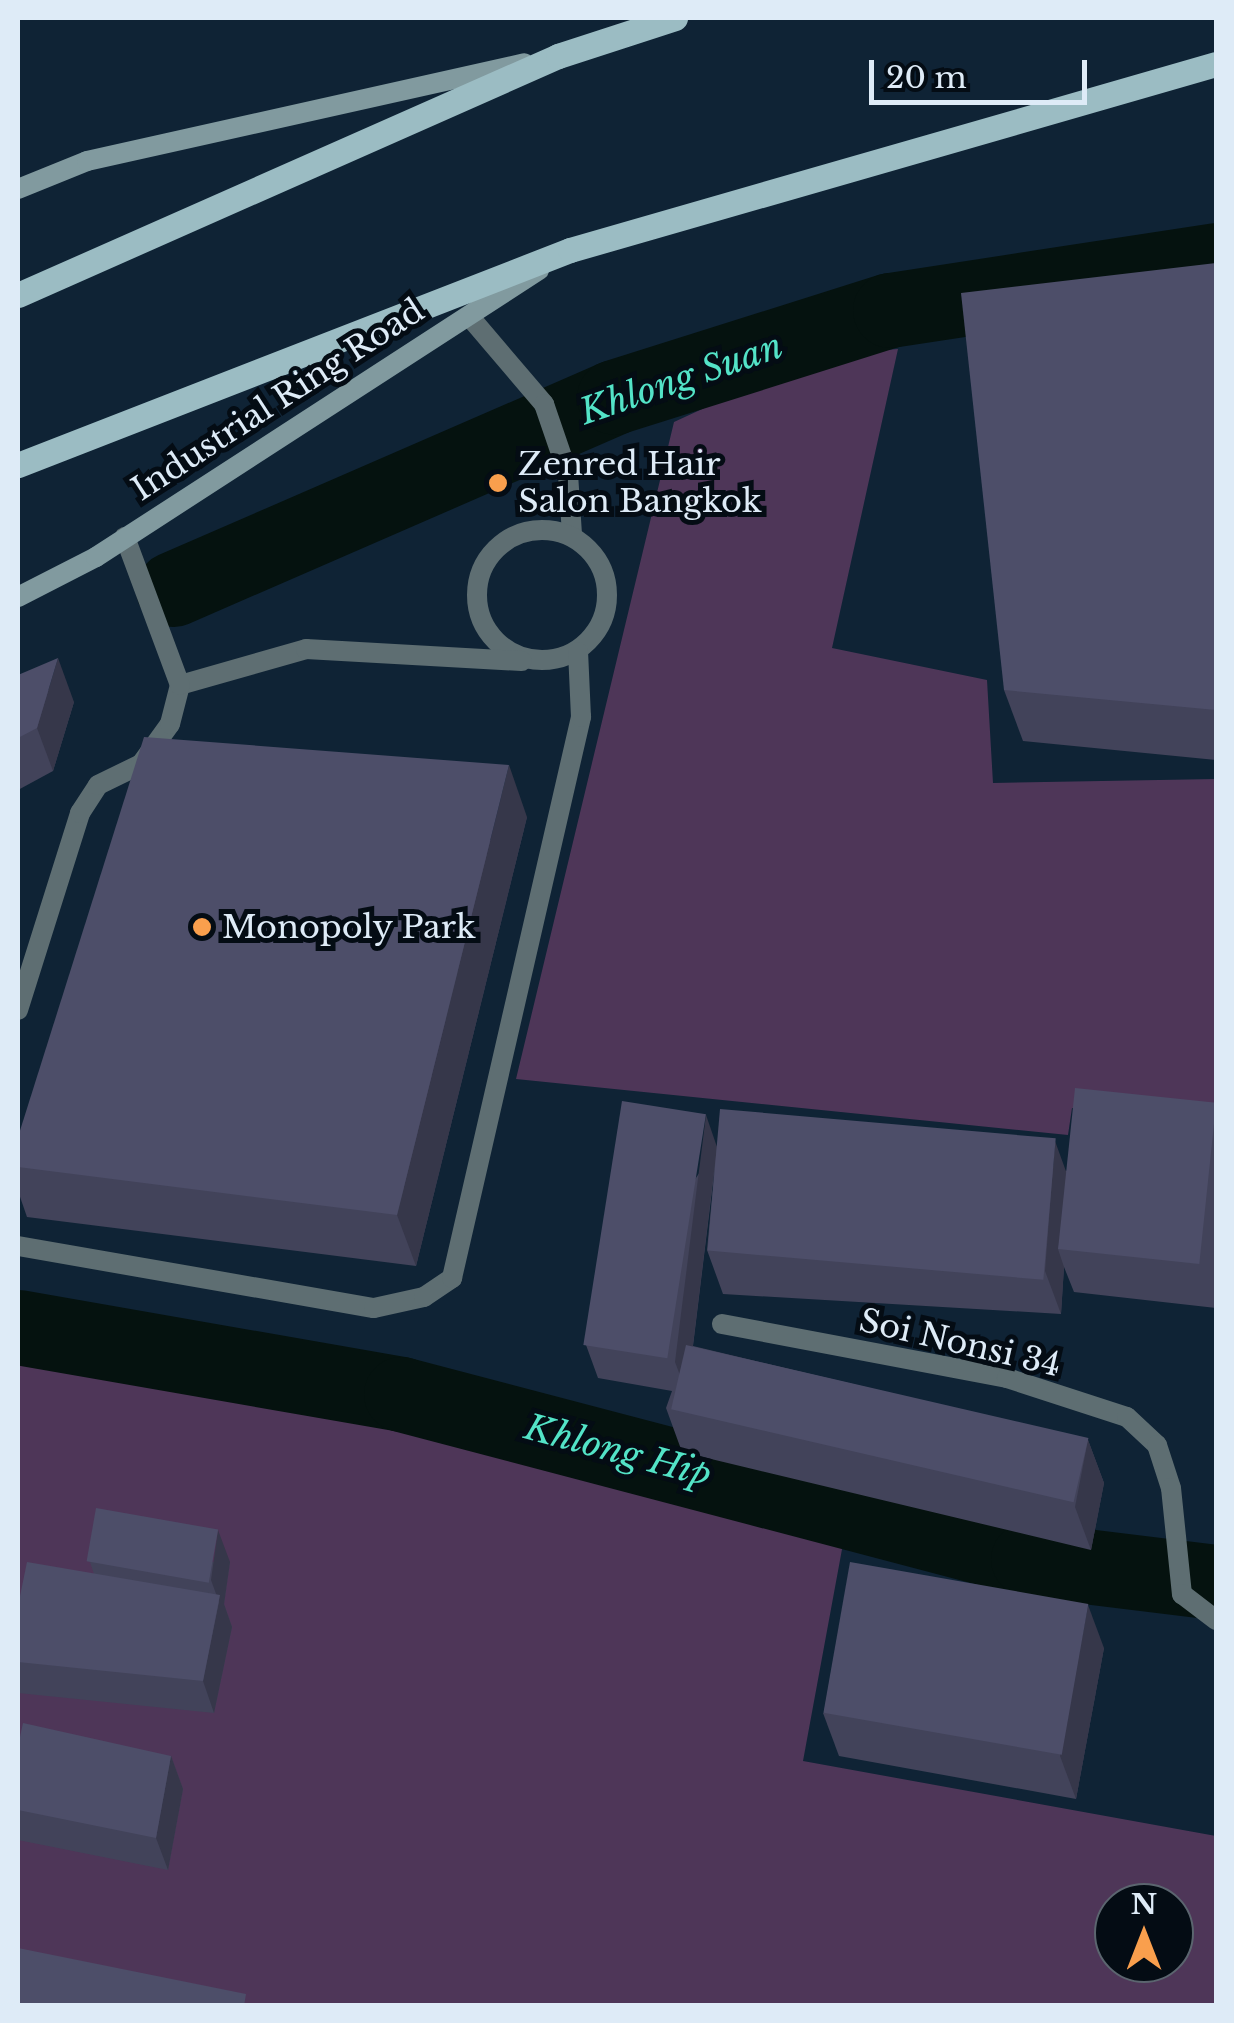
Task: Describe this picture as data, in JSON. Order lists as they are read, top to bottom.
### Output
{
  "streets": {
    "main road": ["Industrial Ring Road"],
    "street": ["Soi Nonsi 34"]
  },
  "water": ["Khlong Suan", "Khlong Hip"],
  "places": ["Zenred Hair Salon Bangkok", "Monopoly Park"],
  "scale_bar": "20 m",
  "north": "top"
}
